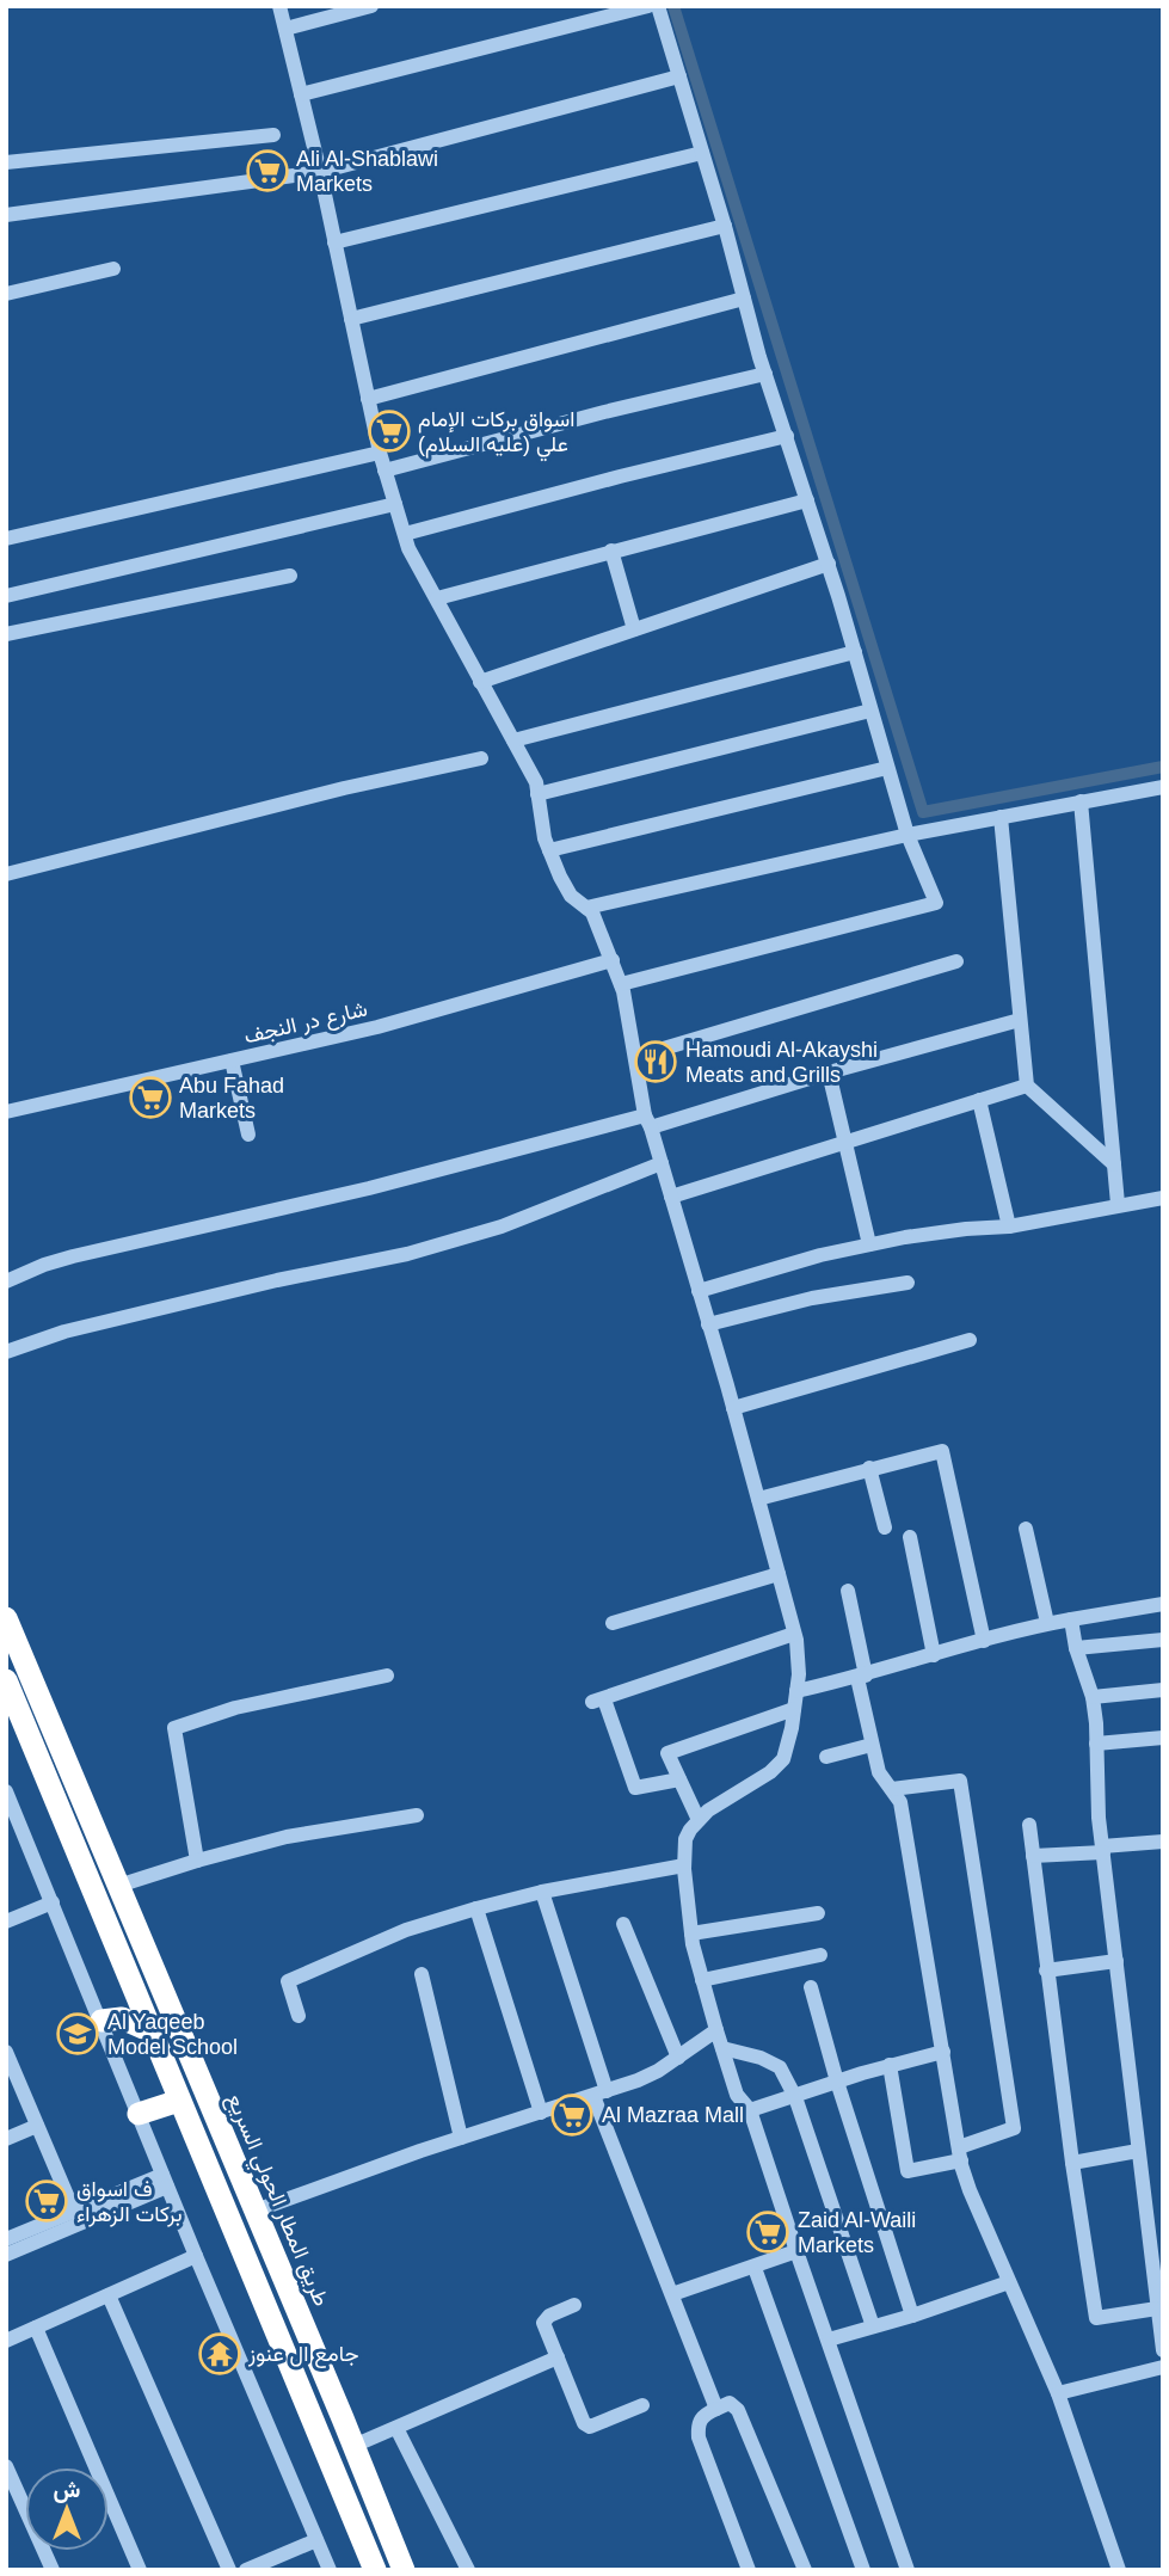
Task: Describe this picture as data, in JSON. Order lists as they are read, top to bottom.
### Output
{
  "streets": {
    "highway": ["طريق المطار الحولي السريع"],
    "street": ["شارع در النجف"]
  },
  "places": {
    "supermarket": [
      "Ali Al-Shablawi Markets",
      "اسواق بركات الإمام علي (عليه السلام)",
      "Abu Fahad Markets",
      "Al Mazraa Mall",
      "ف اسواق بركات الزهراء",
      "Zaid Al-Waili Markets"
    ],
    "restaurant": ["Hamoudi Al-Akayshi Meats and Grills"],
    "school or university": ["Al Yaqeeb Model School"],
    "temple": ["جامع ال عنوز"]
  },
  "north": "top"
}
